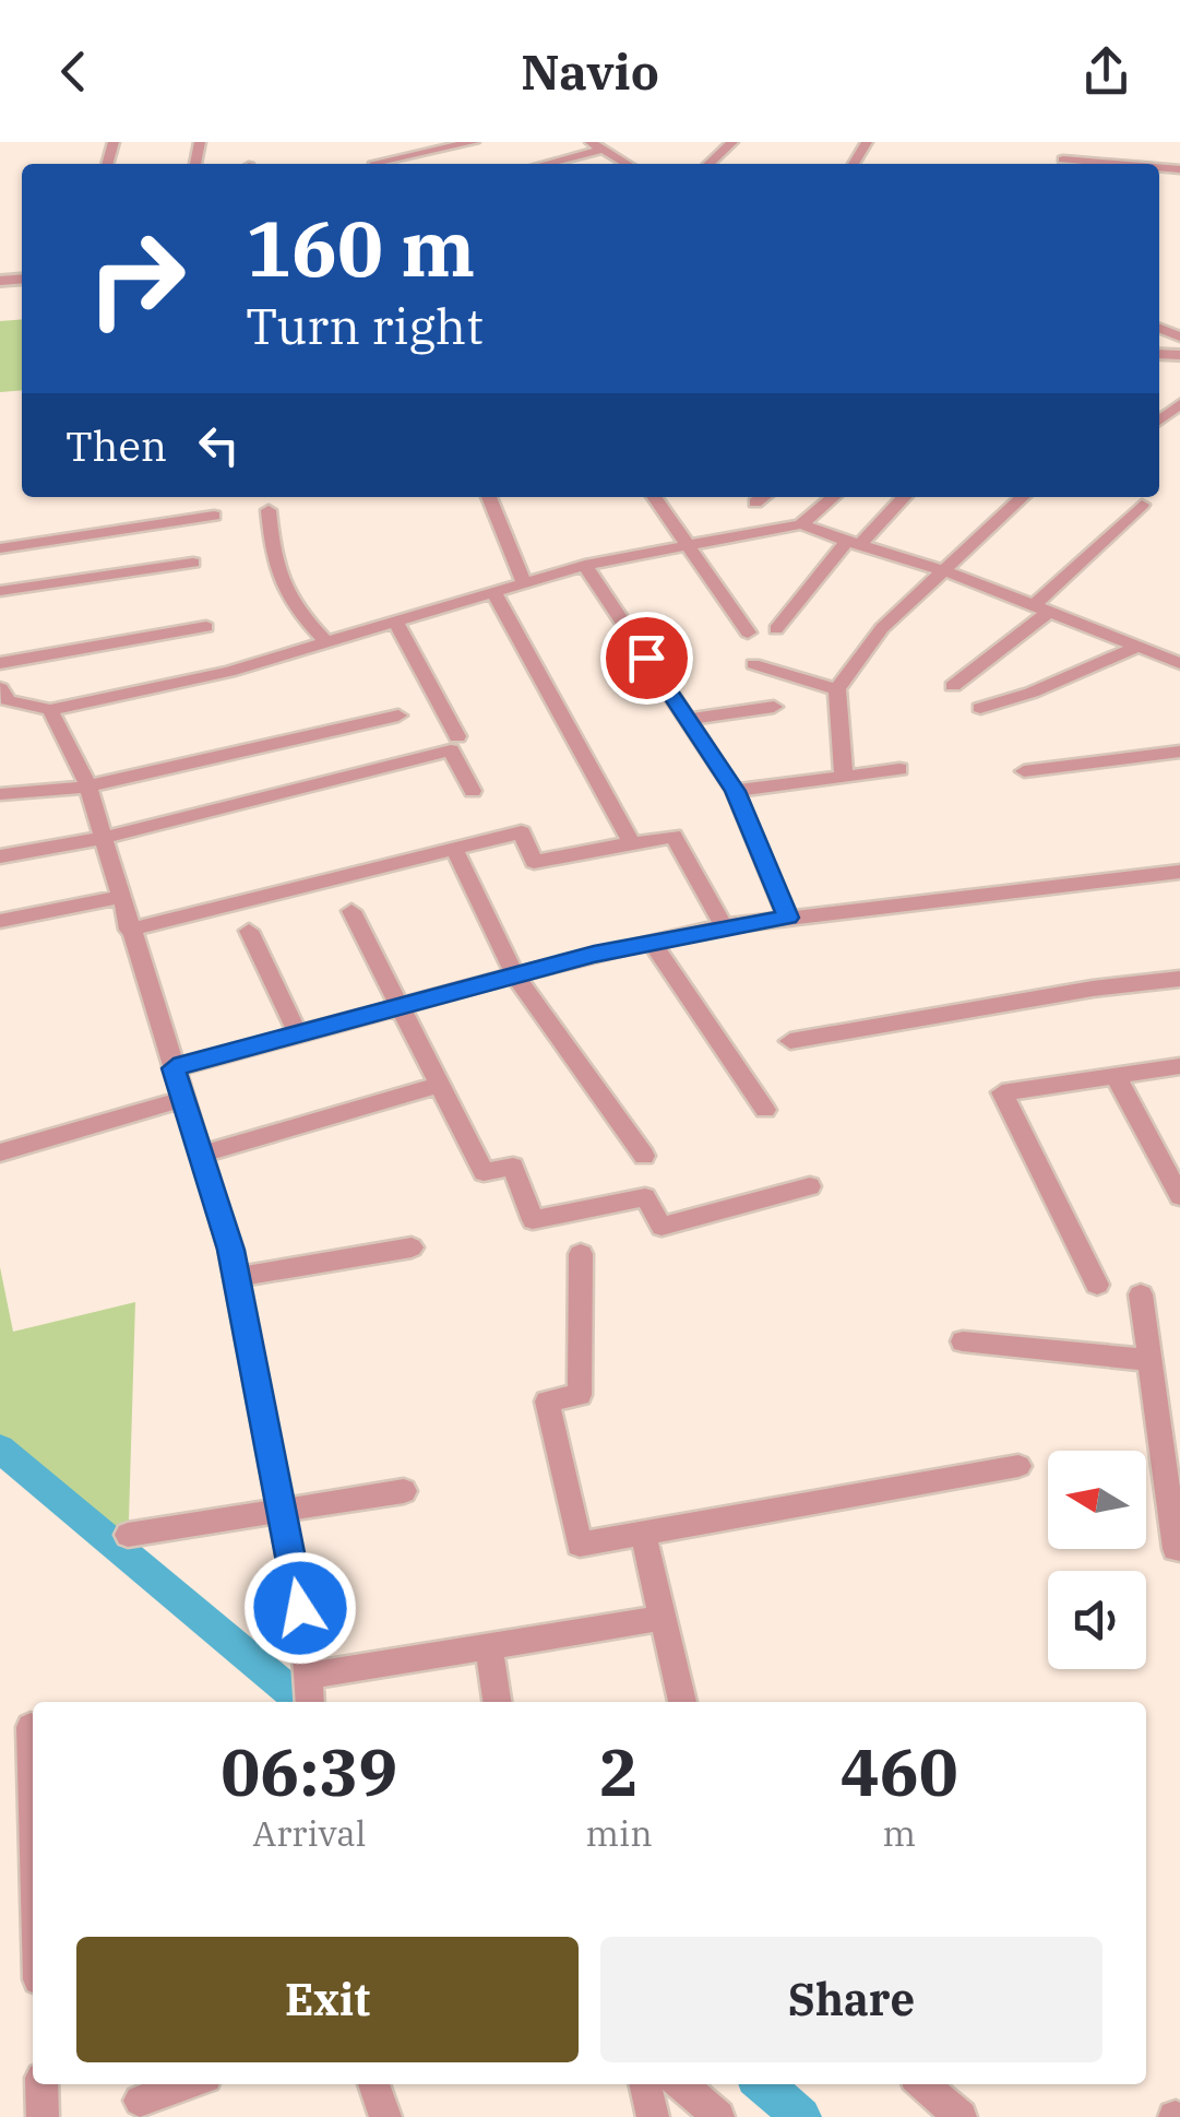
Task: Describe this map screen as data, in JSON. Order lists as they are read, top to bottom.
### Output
{
  "north": "left",
  "page": {
    "header": "Navio",
    "turn": ["160 m", "Turn right"],
    "then": "Then",
    "eta": [
      "06:39",
      "Arrival",
      "2",
      "min",
      "460",
      "m"
    ],
    "buttons": ["Exit", "Share"]
  }
}
